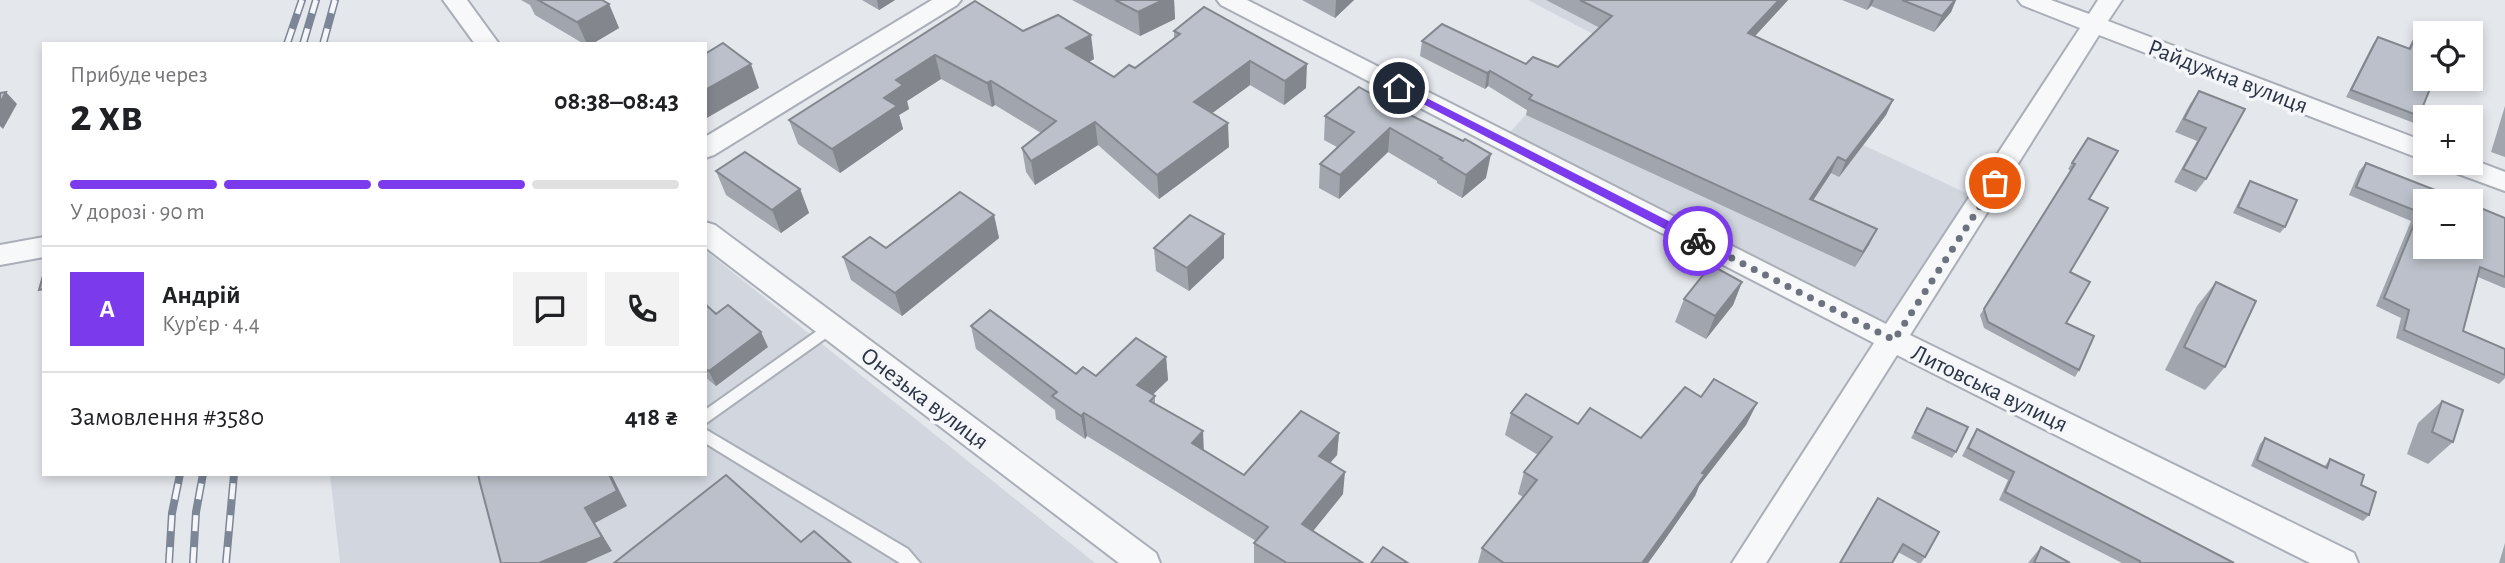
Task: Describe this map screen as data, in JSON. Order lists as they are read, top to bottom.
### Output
{
  "streets": {
    "street": ["Райдужна вулиця", "Литовська вулиця", "Онезька вулиця"]
  },
  "page": {
    "map_buttons": ["+", "−"],
    "heading": ["2 хв", "Прибуде через", "08:38–08:43"],
    "panel": [
      "Андрій",
      "Кур’єр · 4.4",
      "Замовлення #3580",
      "418 ₴"
    ],
    "bar": "У дорозі · 90 m",
    "round": "А"
  }
}
